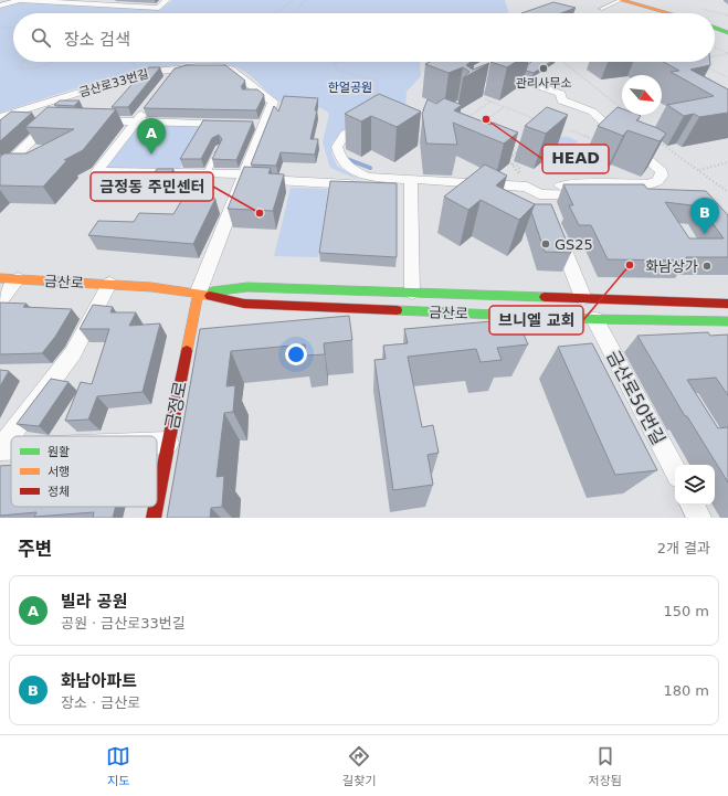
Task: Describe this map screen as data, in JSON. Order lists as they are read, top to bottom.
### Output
{
  "streets": {
    "street": [
      "금산로33번길",
      "금산로",
      "금산로50번길",
      "금정로"
    ]
  },
  "crossings": [
    ["금산로33번길", "금산로"],
    ["금산로33번길", "금정로"],
    ["금산로", "금산로50번길"],
    ["금산로", "금정로"]
  ],
  "parks": ["한얼공원"],
  "places": [
    "관리사무소",
    "HEAD",
    "금정동 주민센터",
    "GS25",
    "브니엘 교회",
    "화남상가"
  ],
  "legend": ["원활", "서행", "정체"],
  "north": "bottom right",
  "page": {
    "search": "장소 검색",
    "pins": ["A", "B"],
    "heading": ["주변", "2개 결과"],
    "list": [
      {
        "mark": "A",
        "name": "빌라 공원",
        "note": "공원 · 금산로33번길",
        "value": "150 m"
      },
      {
        "mark": "B",
        "name": "화남아파트",
        "note": "장소 · 금산로",
        "value": "180 m"
      }
    ],
    "nav": ["지도", "길찾기", "저장됨"]
  }
}
